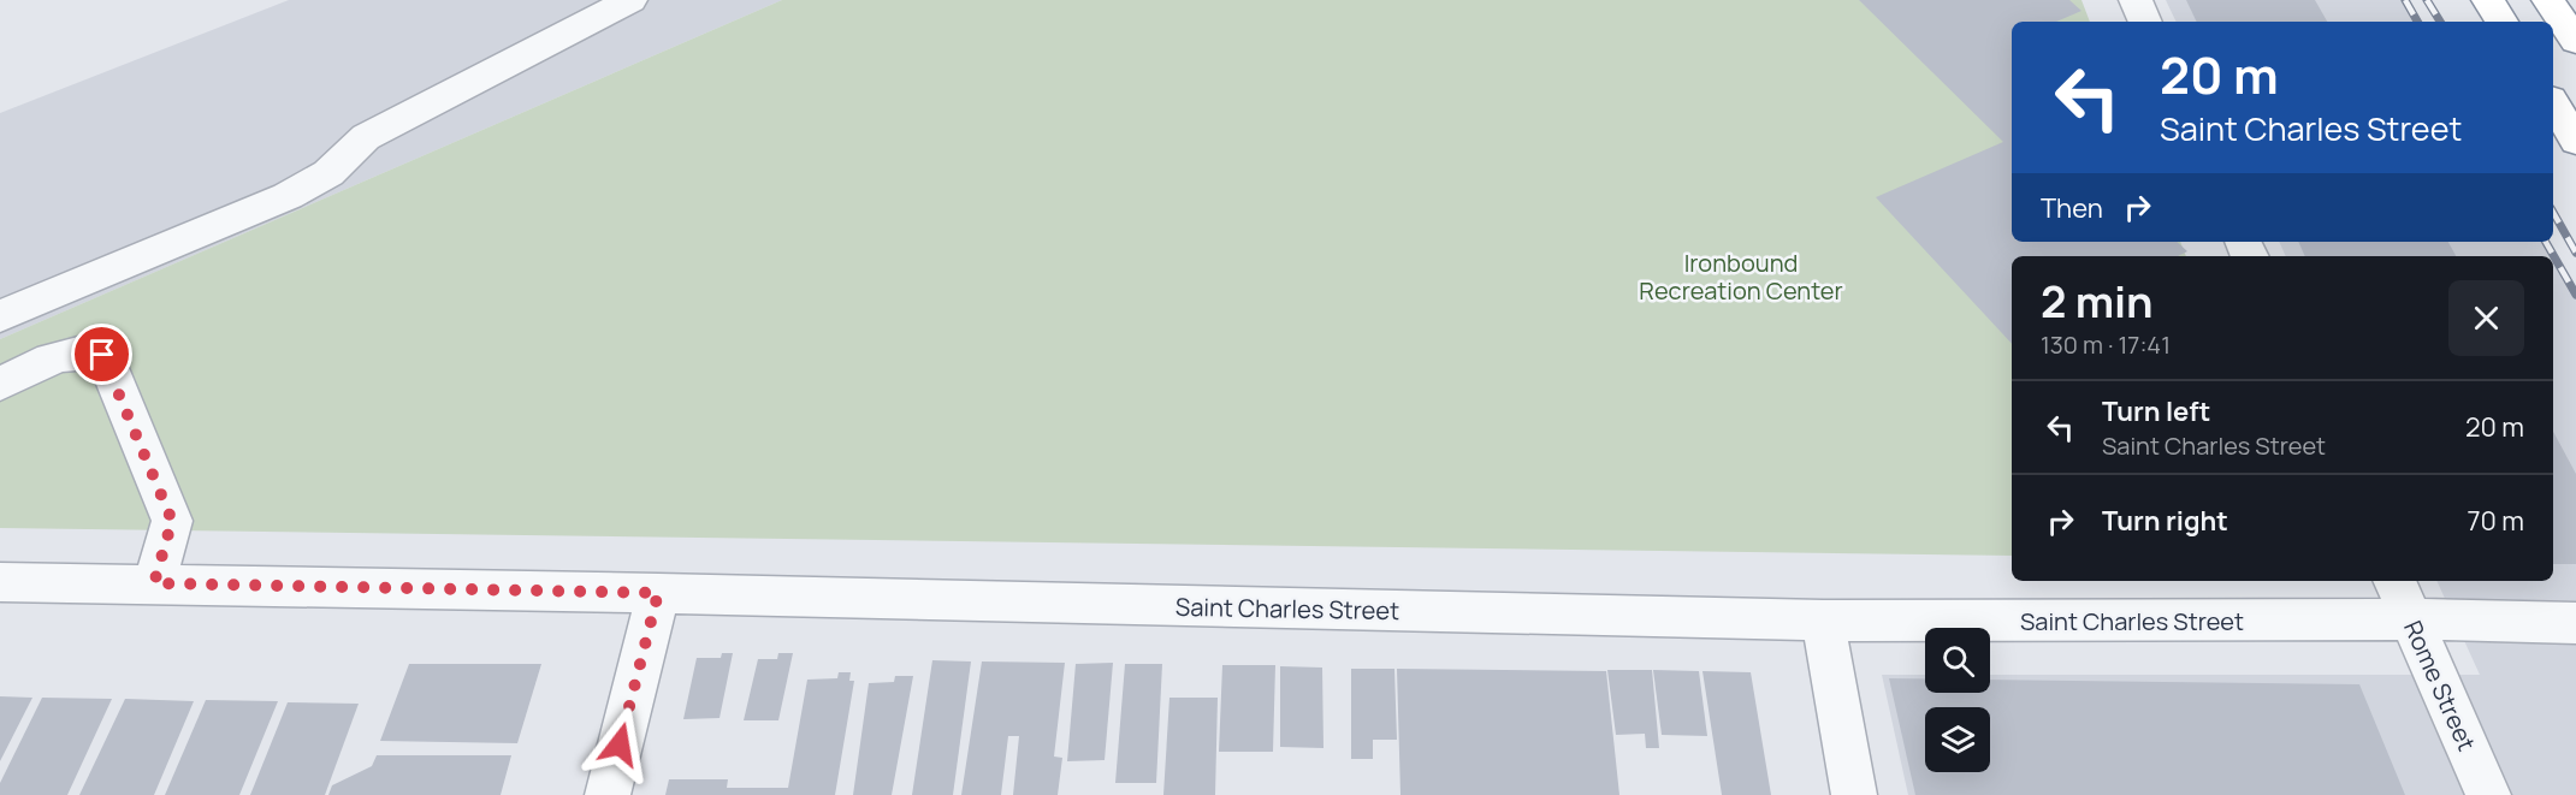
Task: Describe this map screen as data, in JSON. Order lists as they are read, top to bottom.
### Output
{
  "streets": {
    "street": ["Saint Charles Street", "Rome Street"]
  },
  "crossings": [
    ["Saint Charles Street", "Rome Street"]
  ],
  "parks": ["Ironbound Recreation Center"],
  "page": {
    "turn": ["20 m", "Saint Charles Street"],
    "then": "Then",
    "heading": ["2 min", "130 m · 17:41"],
    "list": [
      {
        "name": "Turn left",
        "note": "Saint Charles Street",
        "value": "20 m"
      },
      {
        "name": "Turn right",
        "value": "70 m"
      }
    ]
  }
}
